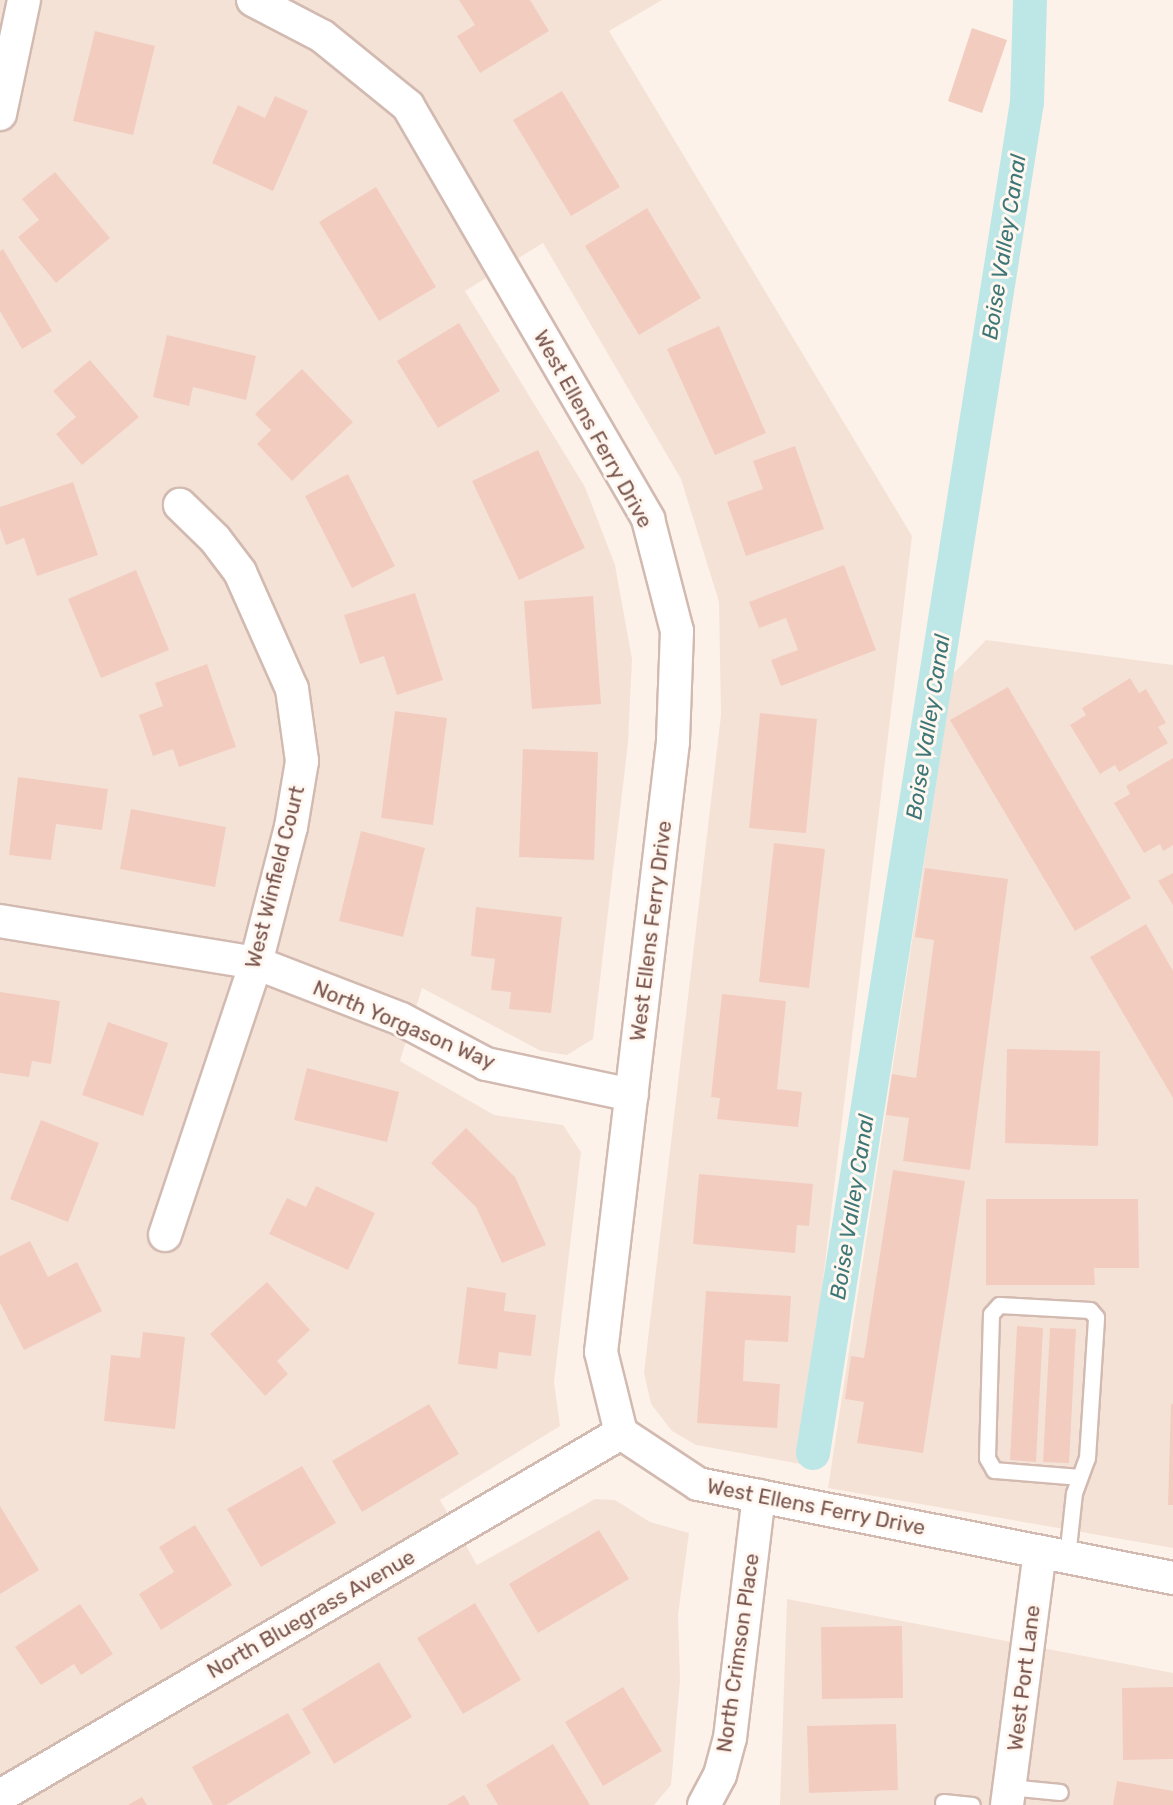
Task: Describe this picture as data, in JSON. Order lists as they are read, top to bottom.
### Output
{
  "streets": {
    "street": [
      "West Ellens Ferry Drive",
      "West Winfield Court",
      "North Yorgason Way",
      "North Bluegrass Avenue",
      "North Crimson Place",
      "West Port Lane"
    ]
  },
  "crossings": [
    ["West Ellens Ferry Drive", "North Yorgason Way"],
    ["West Ellens Ferry Drive", "North Bluegrass Avenue"],
    ["West Ellens Ferry Drive", "North Crimson Place"],
    ["West Ellens Ferry Drive", "West Port Lane"],
    ["West Winfield Court", "North Yorgason Way"]
  ],
  "water": ["Boise Valley Canal"]
}
